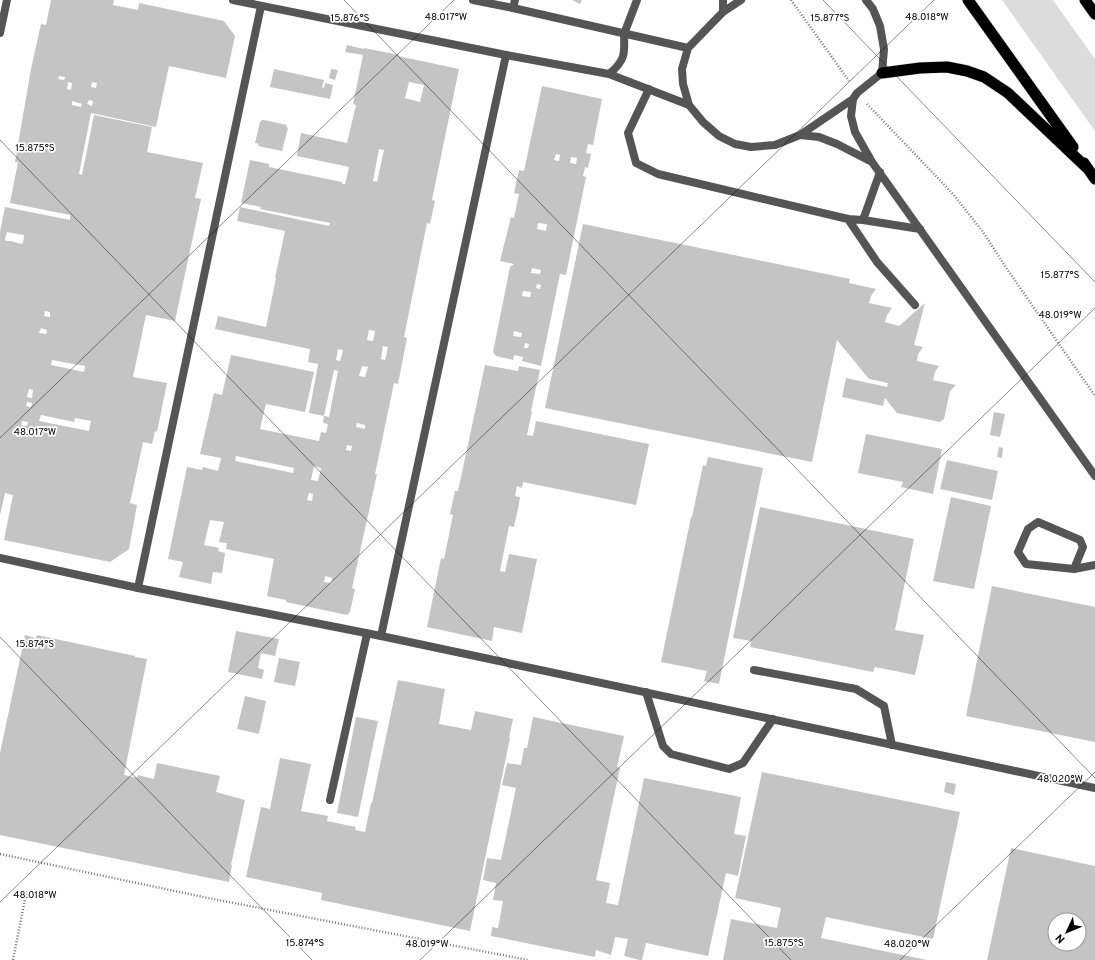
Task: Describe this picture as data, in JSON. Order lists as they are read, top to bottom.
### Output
{
  "north": "bottom left",
  "coordinates": [
    "48.017°W",
    "48.018°W",
    "15.876°S",
    "15.877°S",
    "15.875°S",
    "48.019°W",
    "15.874°S",
    "48.020°W"
  ]
}
